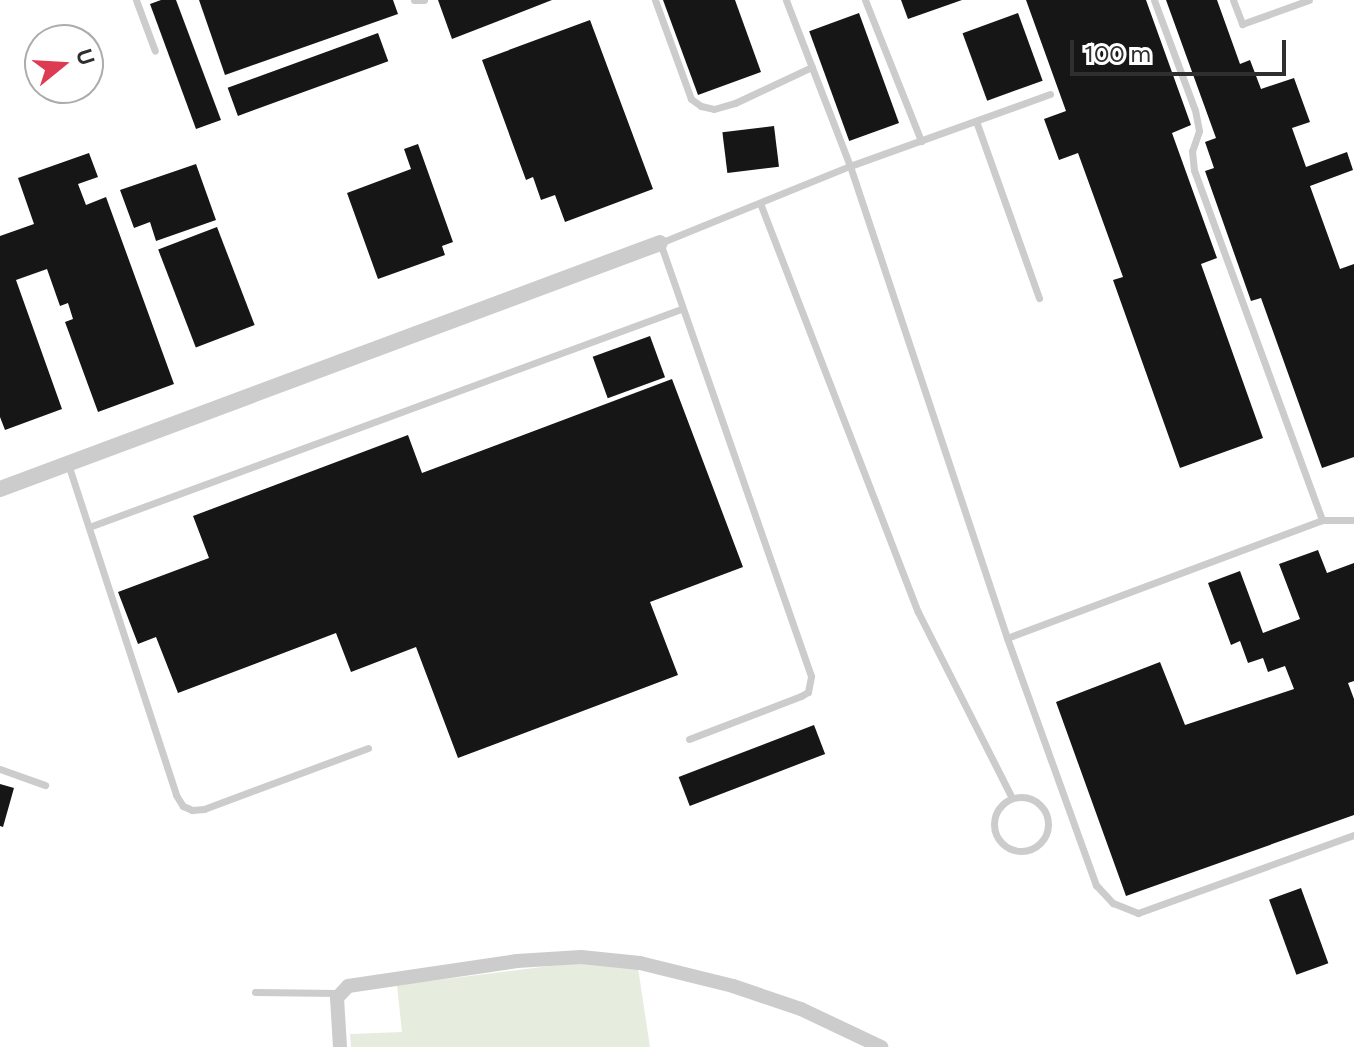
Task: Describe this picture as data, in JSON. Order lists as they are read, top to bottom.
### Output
{
  "scale_bar": "100 m",
  "north": "right"
}
